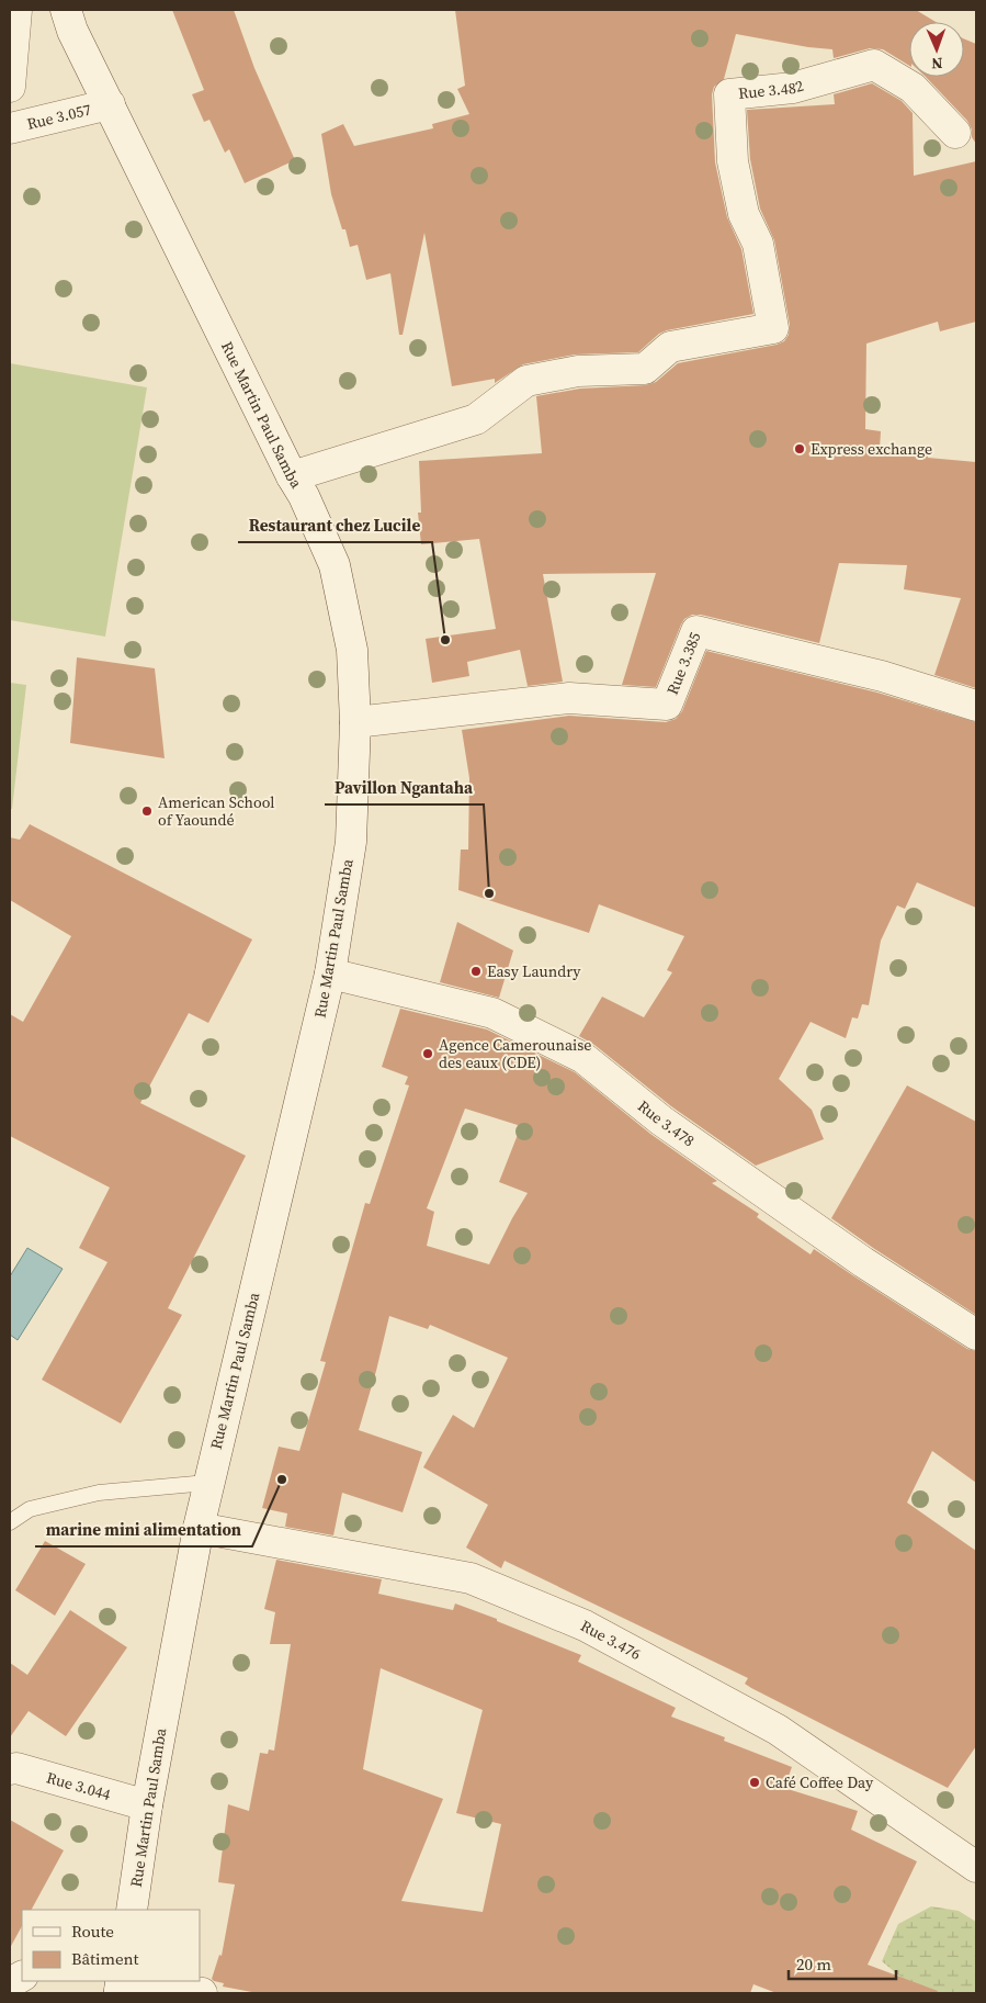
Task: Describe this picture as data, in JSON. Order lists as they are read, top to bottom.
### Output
{
  "streets": {
    "street": [
      "Rue 3.482",
      "Rue 3.057",
      "Rue Martin Paul Samba",
      "Rue 3.385",
      "Rue 3.478",
      "Rue 3.476",
      "Rue 3.044"
    ]
  },
  "crossings": [
    ["Rue 3.482", "Rue Martin Paul Samba"],
    ["Rue 3.057", "Rue Martin Paul Samba"],
    ["Rue Martin Paul Samba", "Rue 3.385"],
    ["Rue Martin Paul Samba", "Rue 3.478"],
    ["Rue Martin Paul Samba", "Rue 3.476"],
    ["Rue Martin Paul Samba", "Rue 3.044"]
  ],
  "places": [
    "Express exchange",
    "Restaurant chez Lucile",
    "American School of Yaoundé",
    "Pavillon Ngantaha",
    "Easy Laundry",
    "Agence Camerounaise des eaux (CDE)",
    "marine mini alimentation",
    "Café Coffee Day"
  ],
  "legend": ["Route", "Bâtiment"],
  "scale_bar": "20 m",
  "north": "bottom"
}
